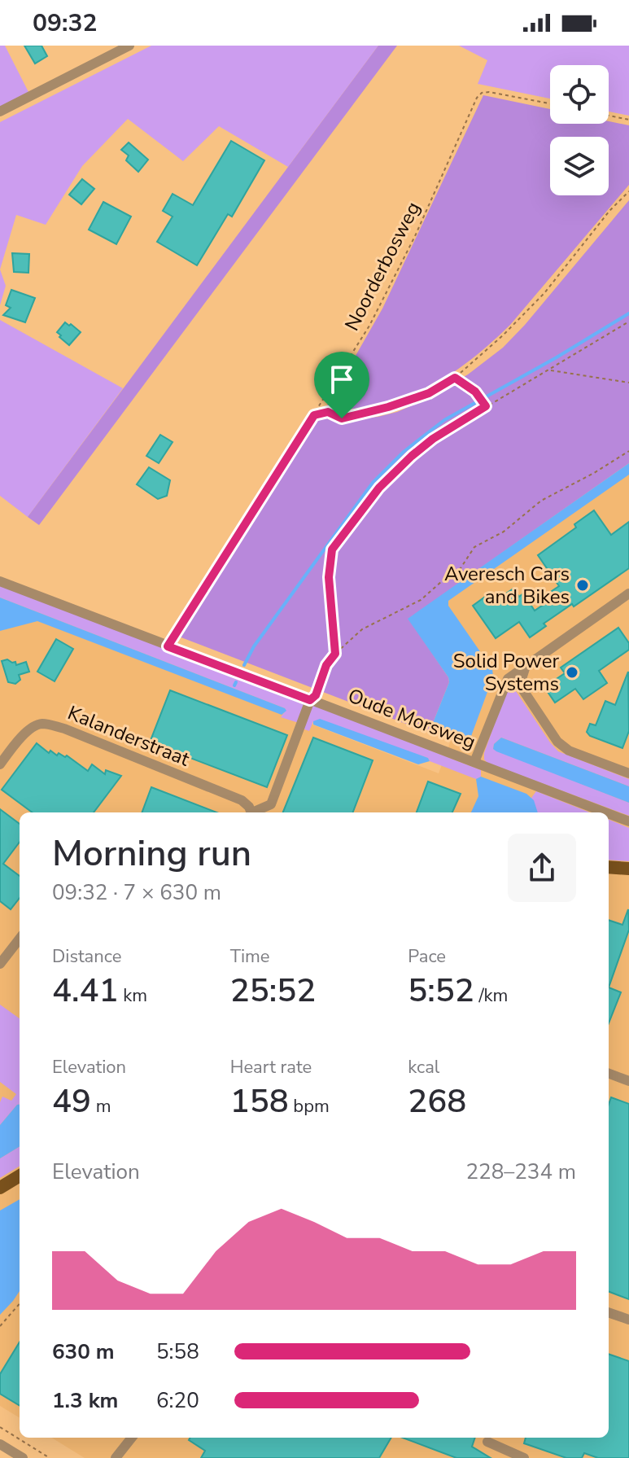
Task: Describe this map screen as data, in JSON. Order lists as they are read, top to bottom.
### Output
{
  "streets": {
    "street": ["Oude Morsweg", "Kalanderstraat"],
    "path": ["Noorderbosweg"]
  },
  "crossings": [
    ["Noorderbosweg", "Oude Morsweg"],
    ["Oude Morsweg", "Kalanderstraat"]
  ],
  "places": ["Averesch Cars and Bikes", "Solid Power Systems"],
  "page": {
    "status": "09:32",
    "heading": ["Morning run", "09:32 · 7 × 630 m"],
    "stats": [
      ["Distance", "4.41 km"],
      ["Time", "25:52"],
      ["Pace", "5:52 /km"],
      ["Elevation", "49 m"],
      ["Heart rate", "158 bpm"],
      ["kcal", "268"]
    ],
    "chart": ["Elevation", "228–234 m"],
    "list": [
      {
        "name": "630 m",
        "note": "5:58"
      },
      {
        "name": "1.3 km",
        "note": "6:20"
      }
    ]
  }
}
